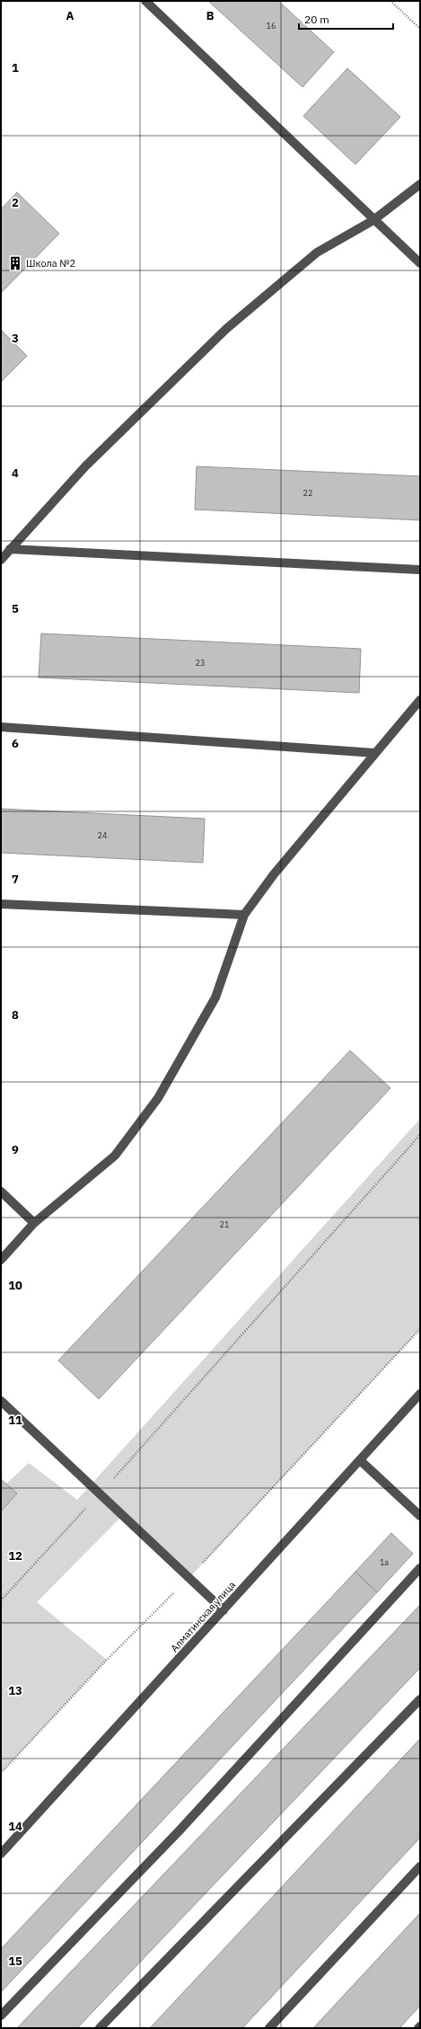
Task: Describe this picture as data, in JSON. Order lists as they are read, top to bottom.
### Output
{
  "streets": {
    "street": ["Алматинская улица"]
  },
  "places": {
    "building": ["Школа №2"]
  },
  "house_numbers": [
    "16",
    "22",
    "23",
    "24",
    "21",
    "1а"
  ],
  "scale_bar": "20 m",
  "grid": {
    "columns": ["A", "B"],
    "rows": [
      "1",
      "2",
      "3",
      "4",
      "5",
      "6",
      "7",
      "8",
      "9",
      "10",
      "11",
      "12",
      "13",
      "14",
      "15"
    ]
  }
}
